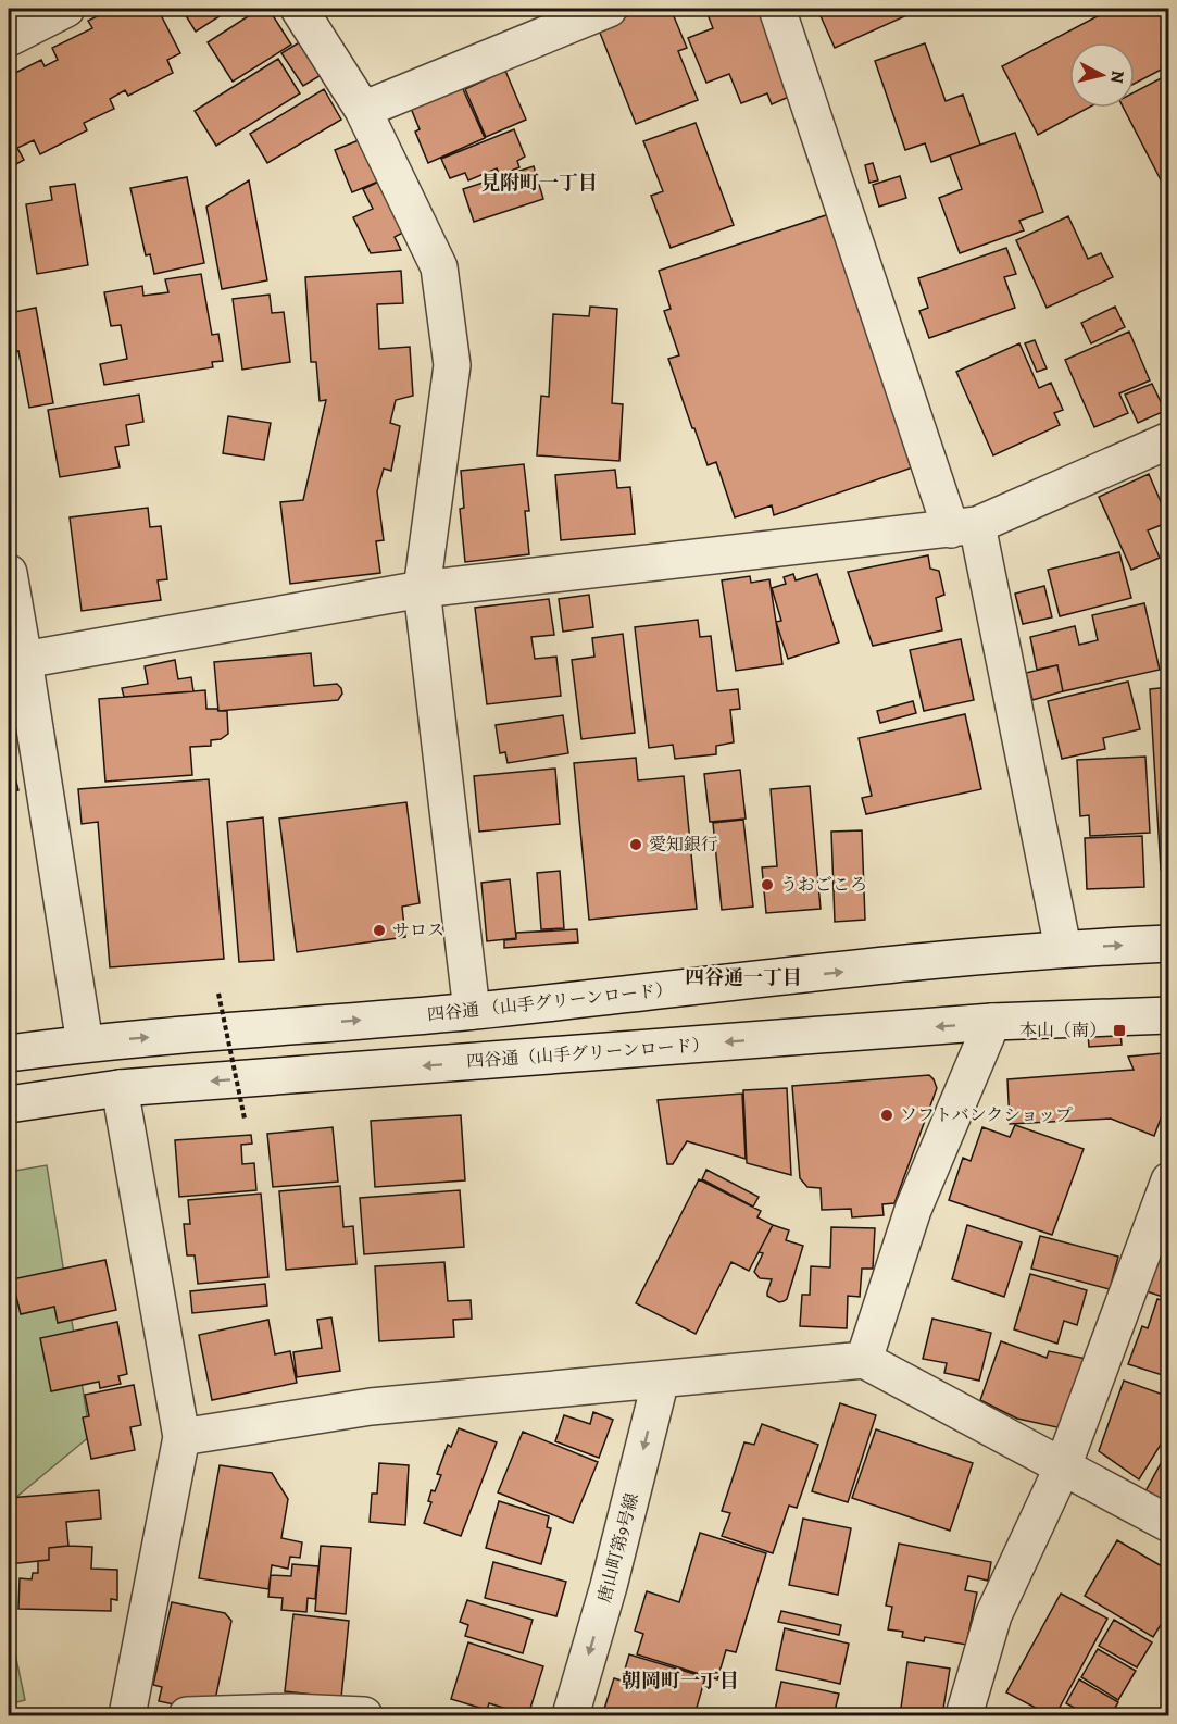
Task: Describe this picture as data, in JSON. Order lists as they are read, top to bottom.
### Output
{
  "streets": {
    "street": ["四谷通 （山手グリーンロード）", "四谷通（山手グリーンロード）", "唐山町第9号線"]
  },
  "one_way": ["四谷通 （山手グリーンロード）", "四谷通（山手グリーンロード）", "唐山町第9号線"],
  "districts": ["見附町一丁目", "四谷通一丁目", "朝岡町一丁目"],
  "places": {
    "other": [
      "愛知銀行",
      "うおごころ",
      "サロス",
      "ソフトバンクショップ"
    ],
    "transit": ["本山（南）"]
  },
  "north": "right"
}
